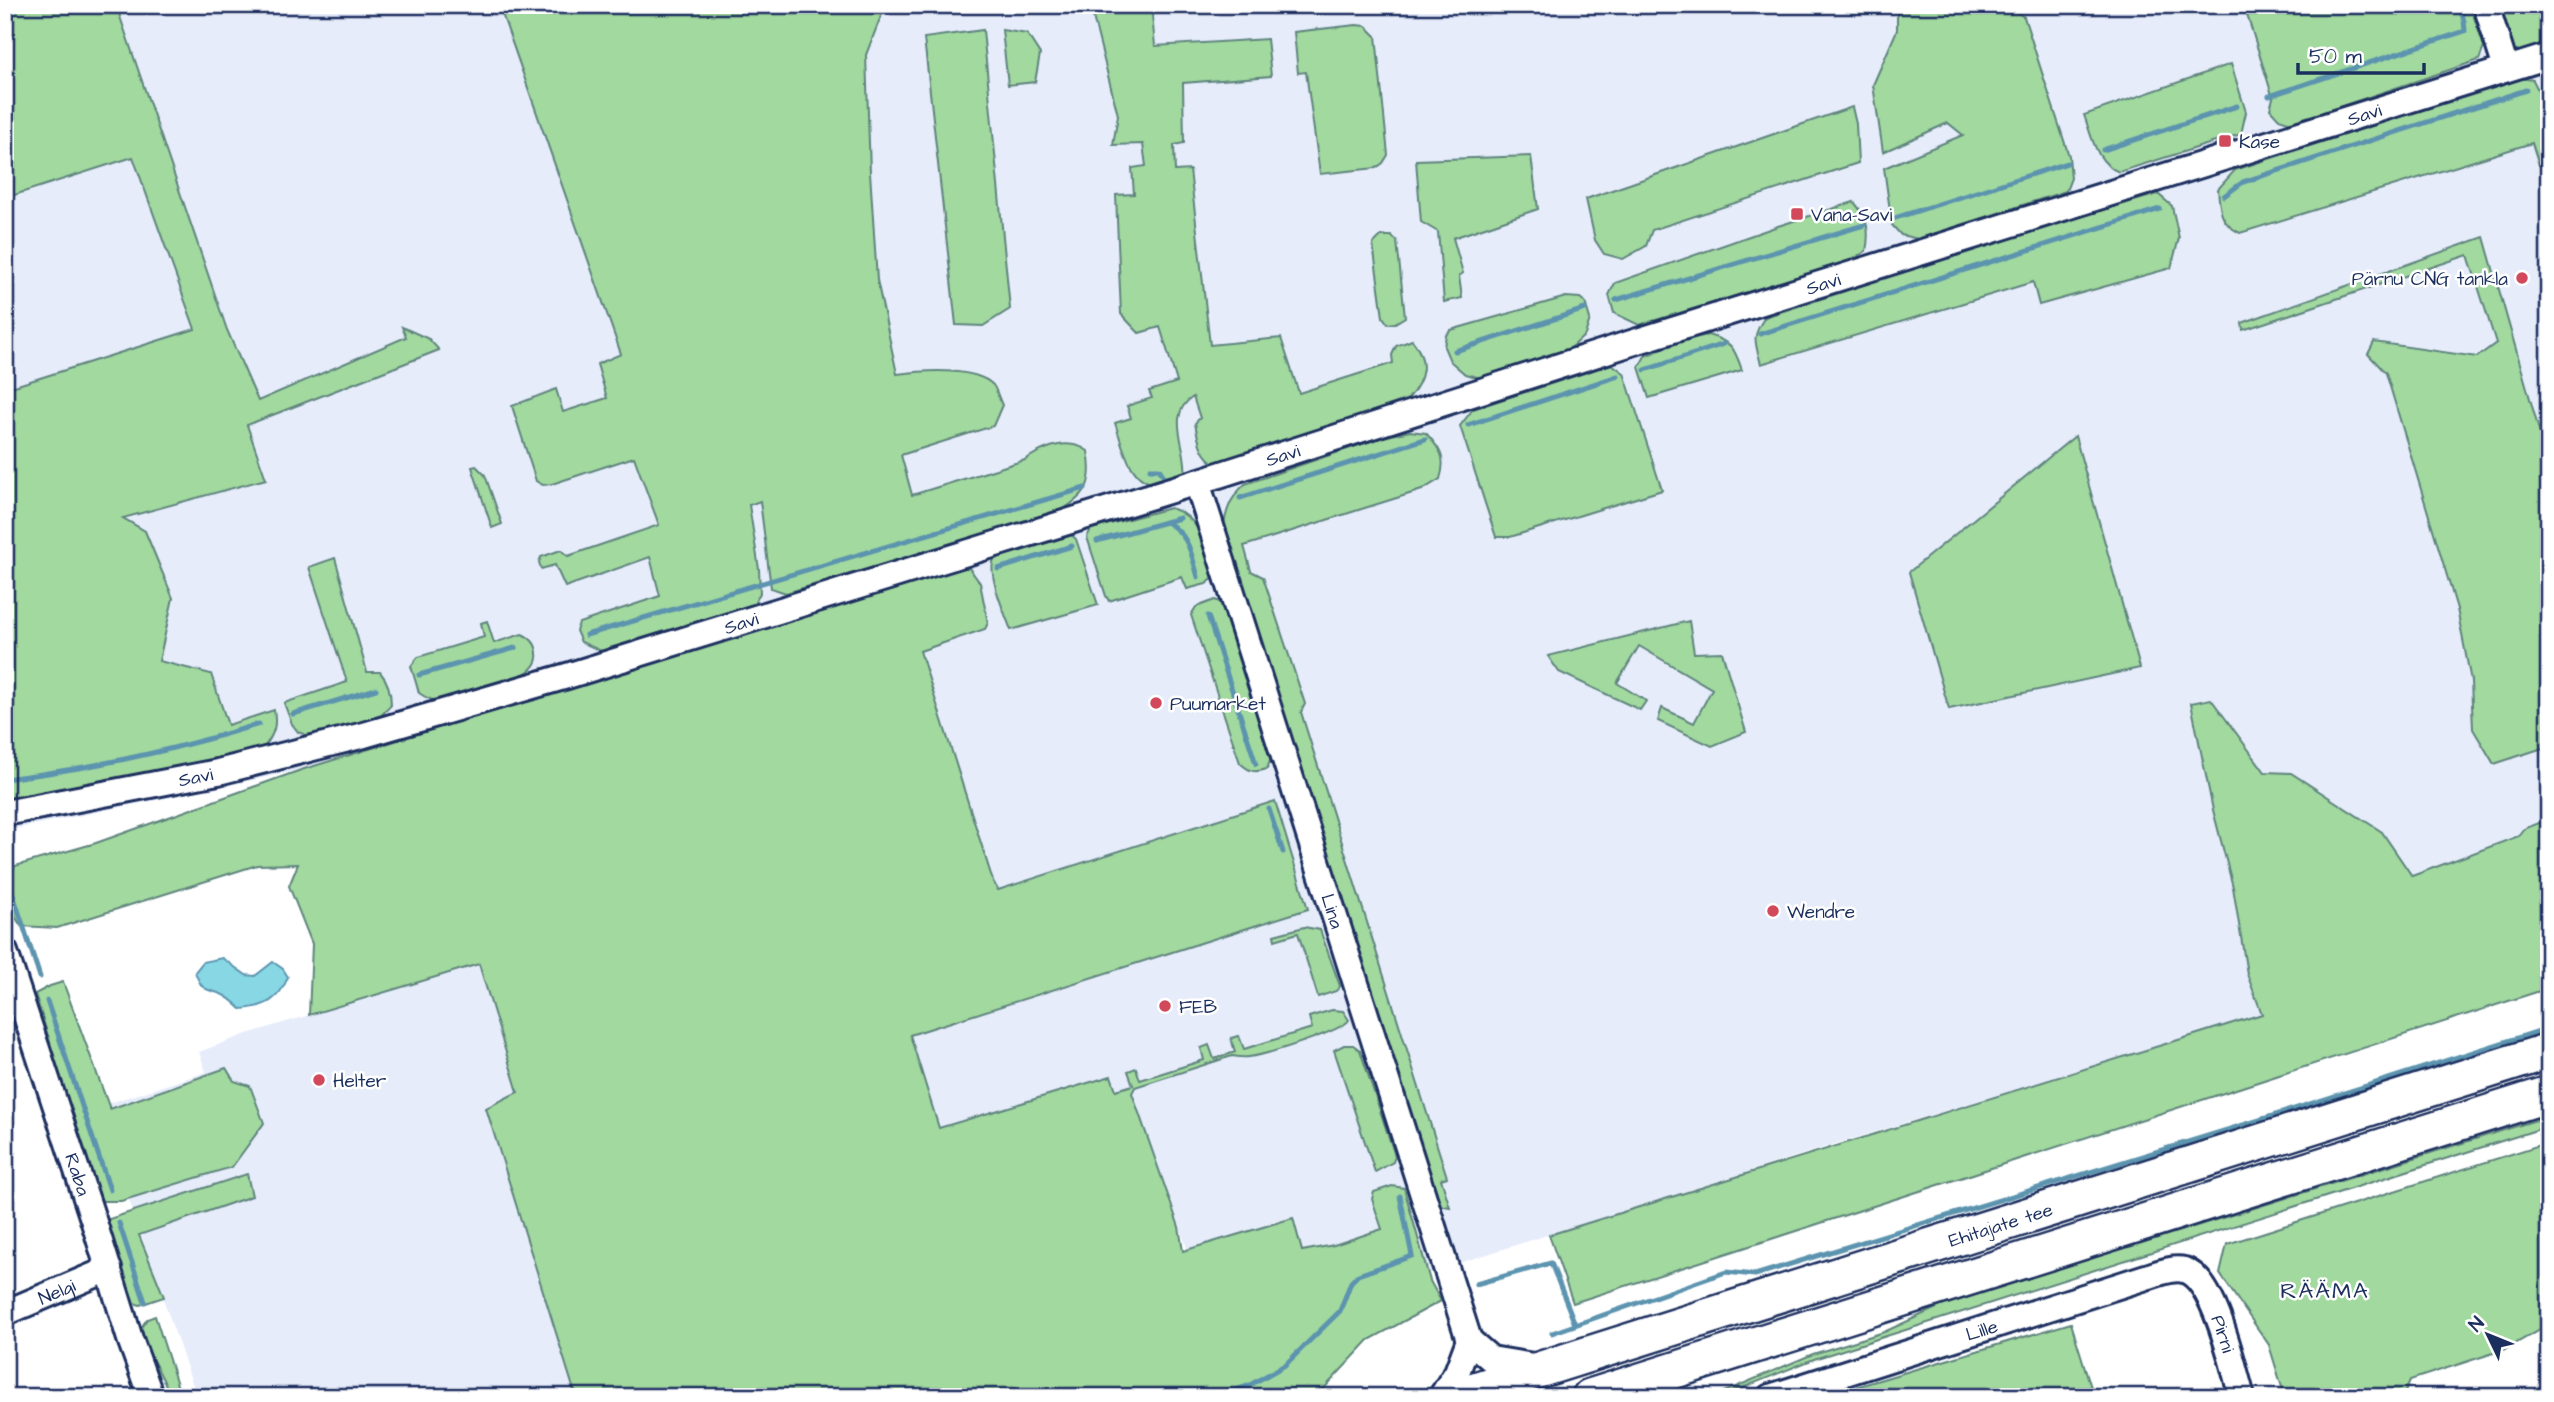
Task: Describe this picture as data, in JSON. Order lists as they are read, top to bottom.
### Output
{
  "streets": {
    "highway": ["Ehitajate tee"],
    "street": [
      "Savi",
      "Lina",
      "Raba",
      "Nelgi",
      "Lille",
      "Pirni"
    ]
  },
  "crossings": [
    ["Savi", "Lina"],
    ["Raba", "Nelgi"],
    ["Lille", "Pirni"]
  ],
  "districts": ["RÄÄMA"],
  "places": {
    "transit": ["Kase", "Vana-Savi"],
    "other": [
      "Pärnu CNG tankla",
      "Puumarket",
      "Wendre",
      "FEB",
      "Helter"
    ]
  },
  "scale_bar": "50 m",
  "north": "top left"
}
